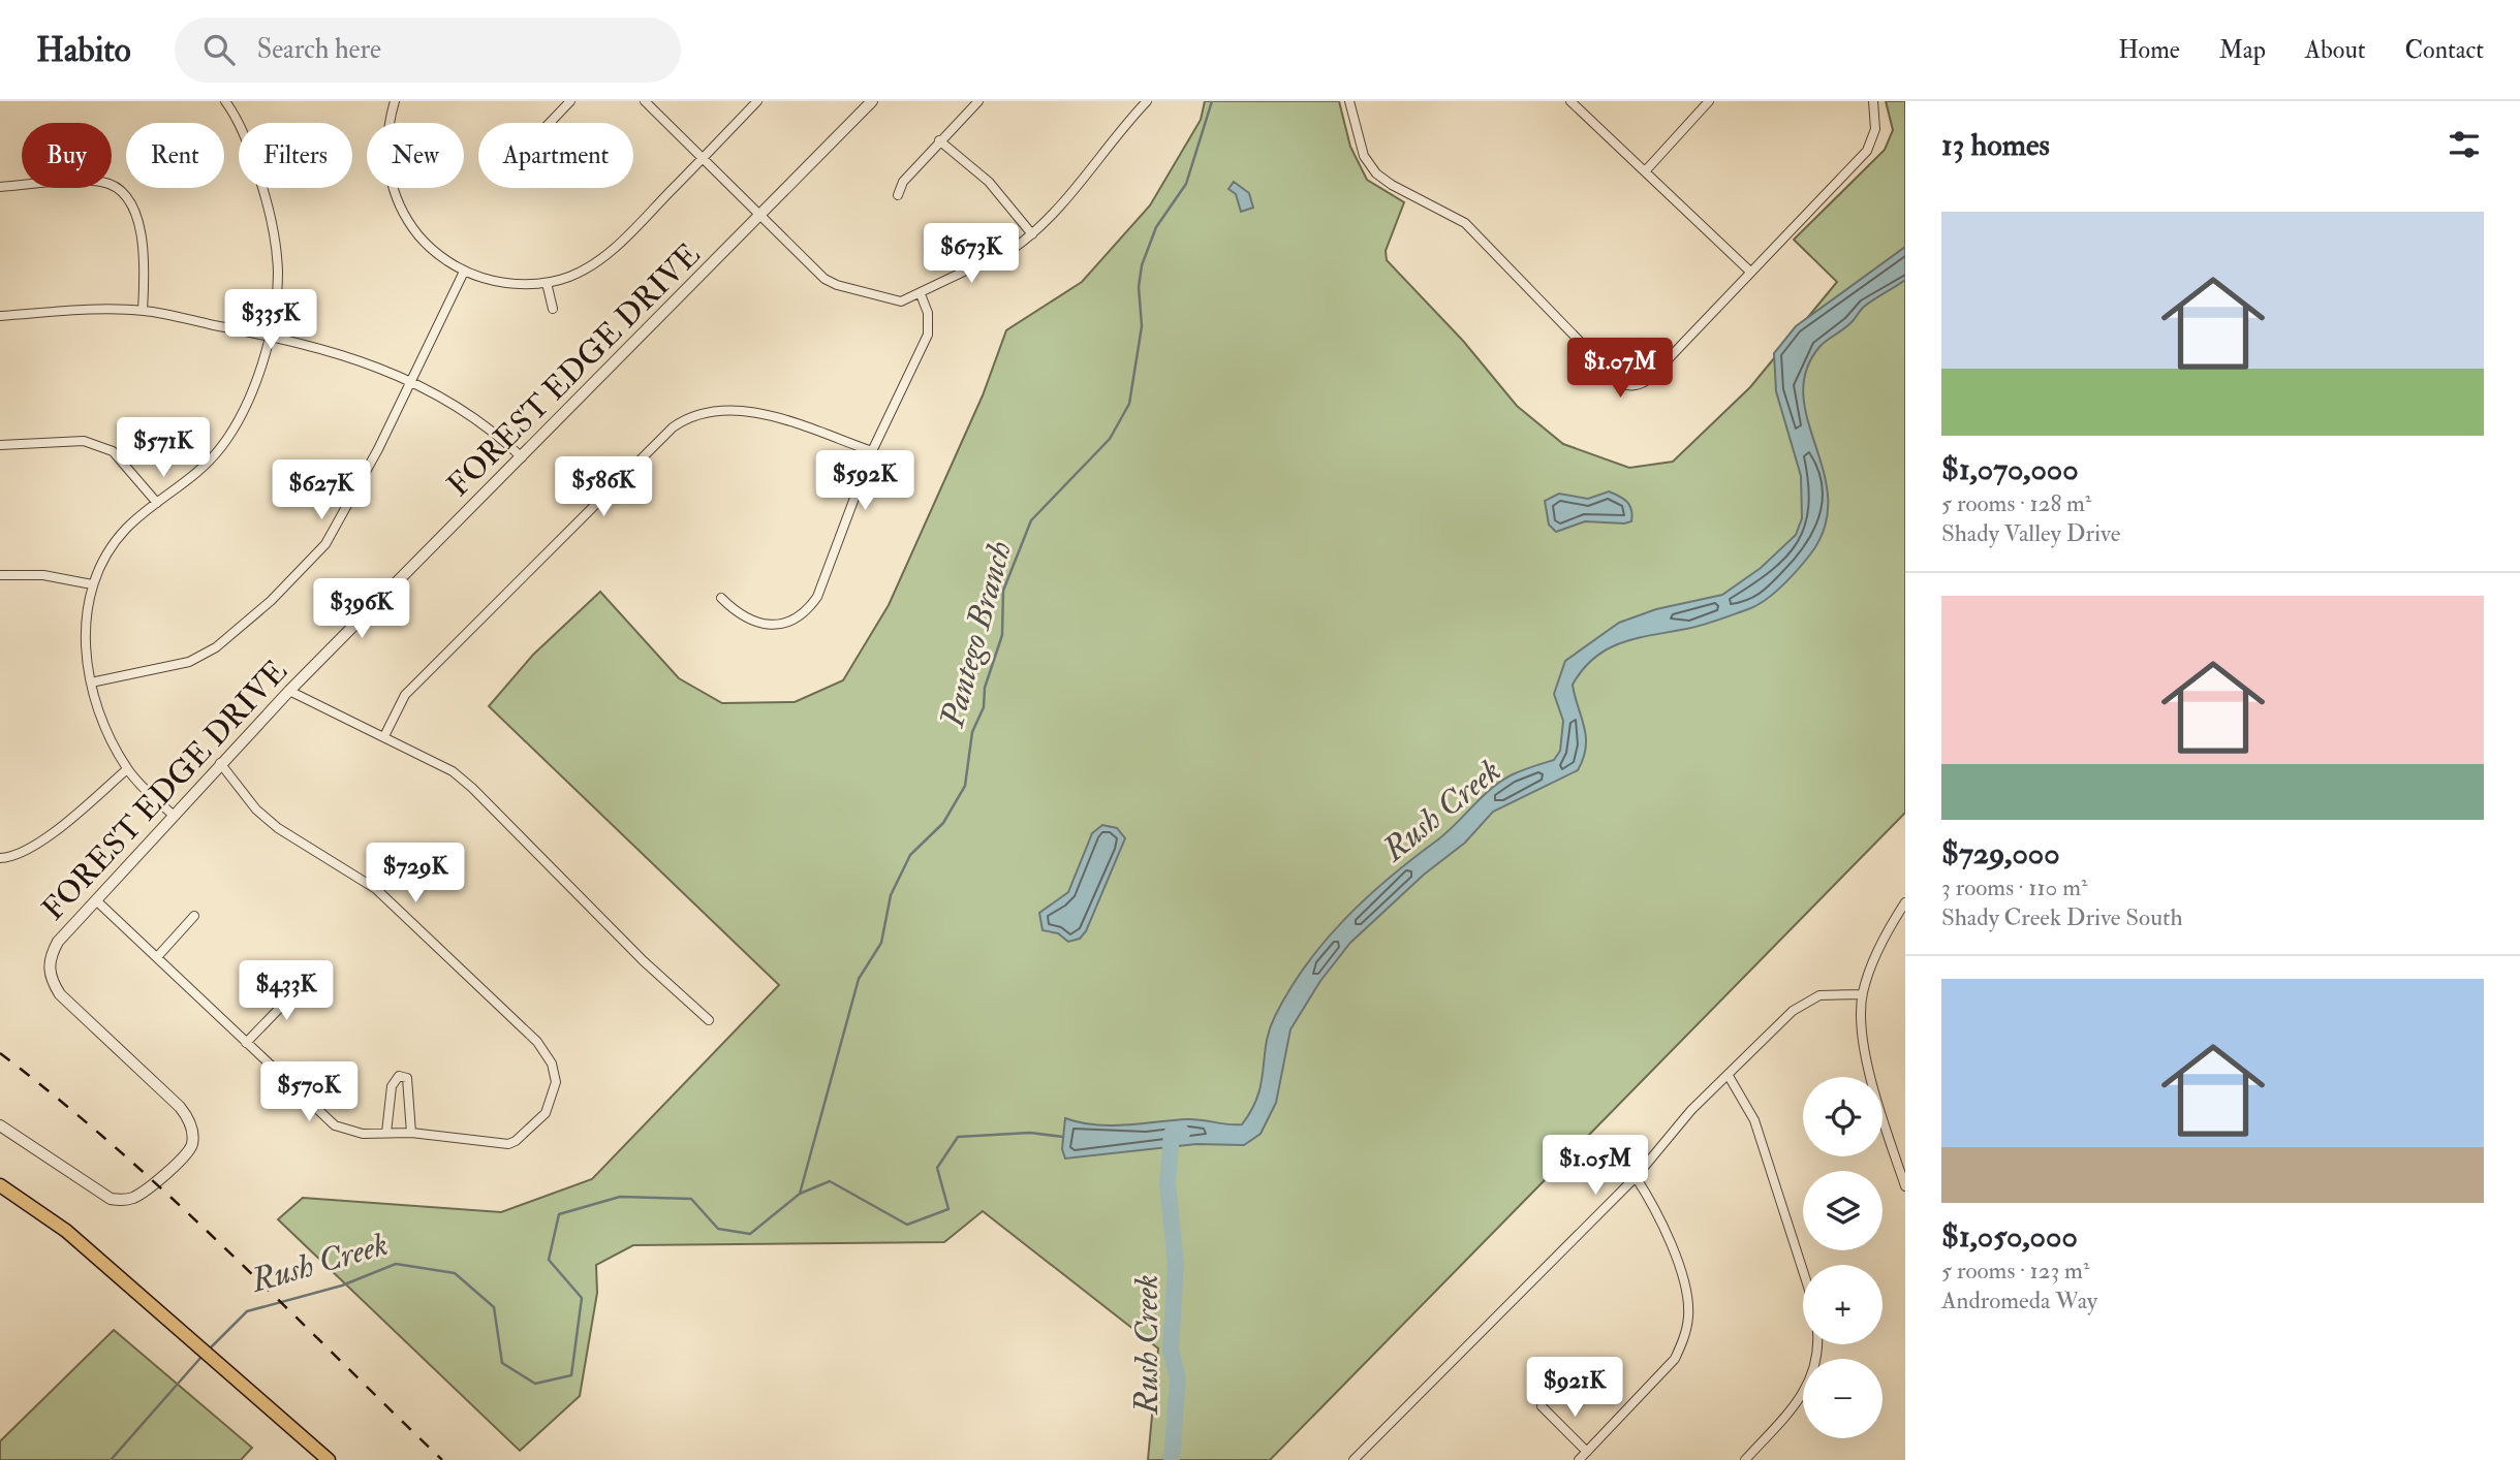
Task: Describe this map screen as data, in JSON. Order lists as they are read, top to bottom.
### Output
{
  "streets": {
    "street": ["FOREST EDGE DRIVE"]
  },
  "water": ["Pantego Branch", "Rush Creek"],
  "page": {
    "header": "Habito",
    "search": "Search here",
    "nav": [
      "Home",
      "Map",
      "About",
      "Contact"
    ],
    "heading": "13 homes",
    "chip": [
      "Buy",
      "Rent",
      "Filters",
      "New",
      "Apartment"
    ],
    "list": [
      {
        "name": "$1,070,000",
        "note": "5 rooms · 128 m² · Shady Valley Drive"
      },
      {
        "name": "$729,000",
        "note": "3 rooms · 110 m² · Shady Creek Drive South"
      },
      {
        "name": "$1,050,000",
        "note": "5 rooms · 123 m² · Andromeda Way"
      }
    ],
    "price": [
      "$673K",
      "$335K",
      "$1.07M",
      "$571K",
      "$592K",
      "$586K",
      "$627K",
      "$396K",
      "$729K",
      "$433K",
      "$570K",
      "$1.05M",
      "$921K"
    ],
    "map_buttons": ["+", "−"]
  }
}
